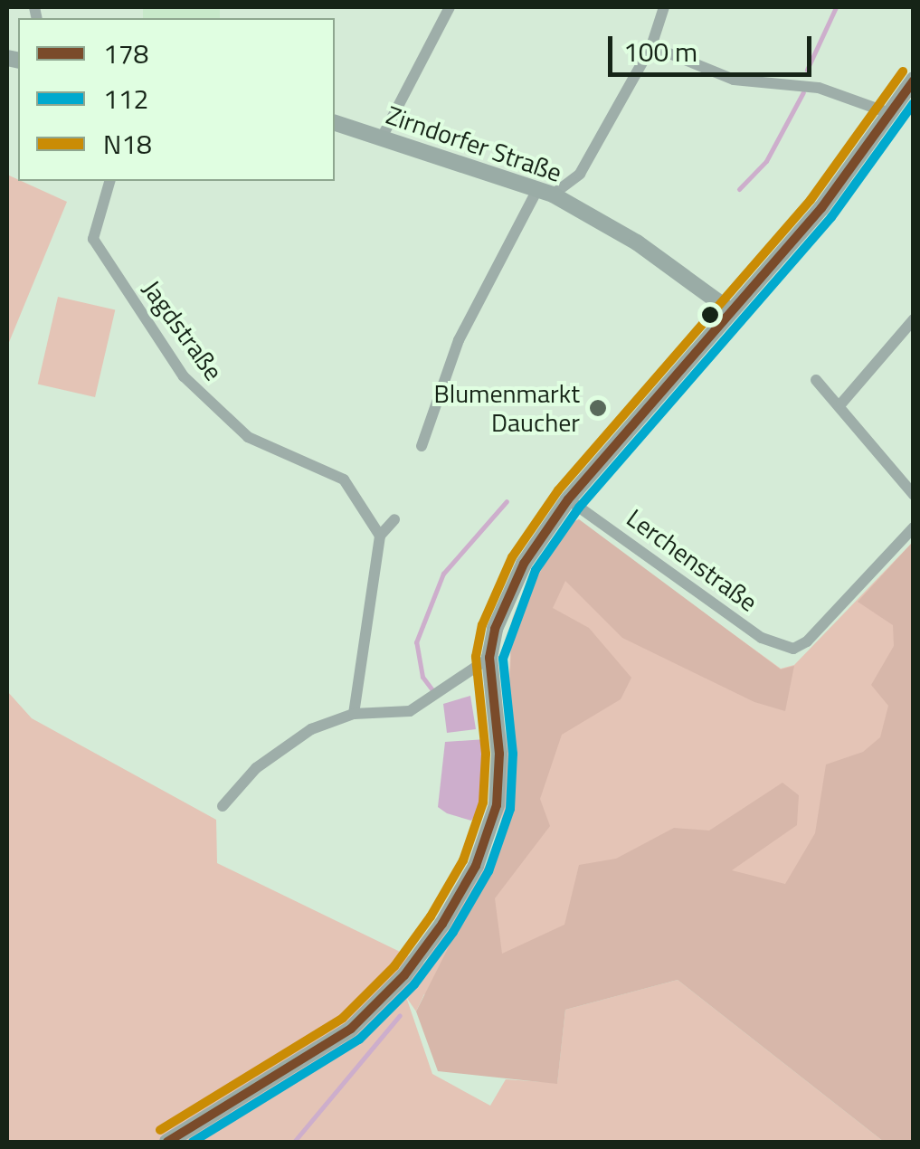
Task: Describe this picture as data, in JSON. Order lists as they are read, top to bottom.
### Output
{
  "streets": {
    "main road": ["Zirndorfer Straße"],
    "street": ["Jagdstraße", "Lerchenstraße"]
  },
  "places": ["Blumenmarkt Daucher"],
  "lines": ["transit line N18", "transit line 178", "transit line 112"],
  "legend": ["178", "112", "N18"],
  "scale_bar": "100 m"
}
